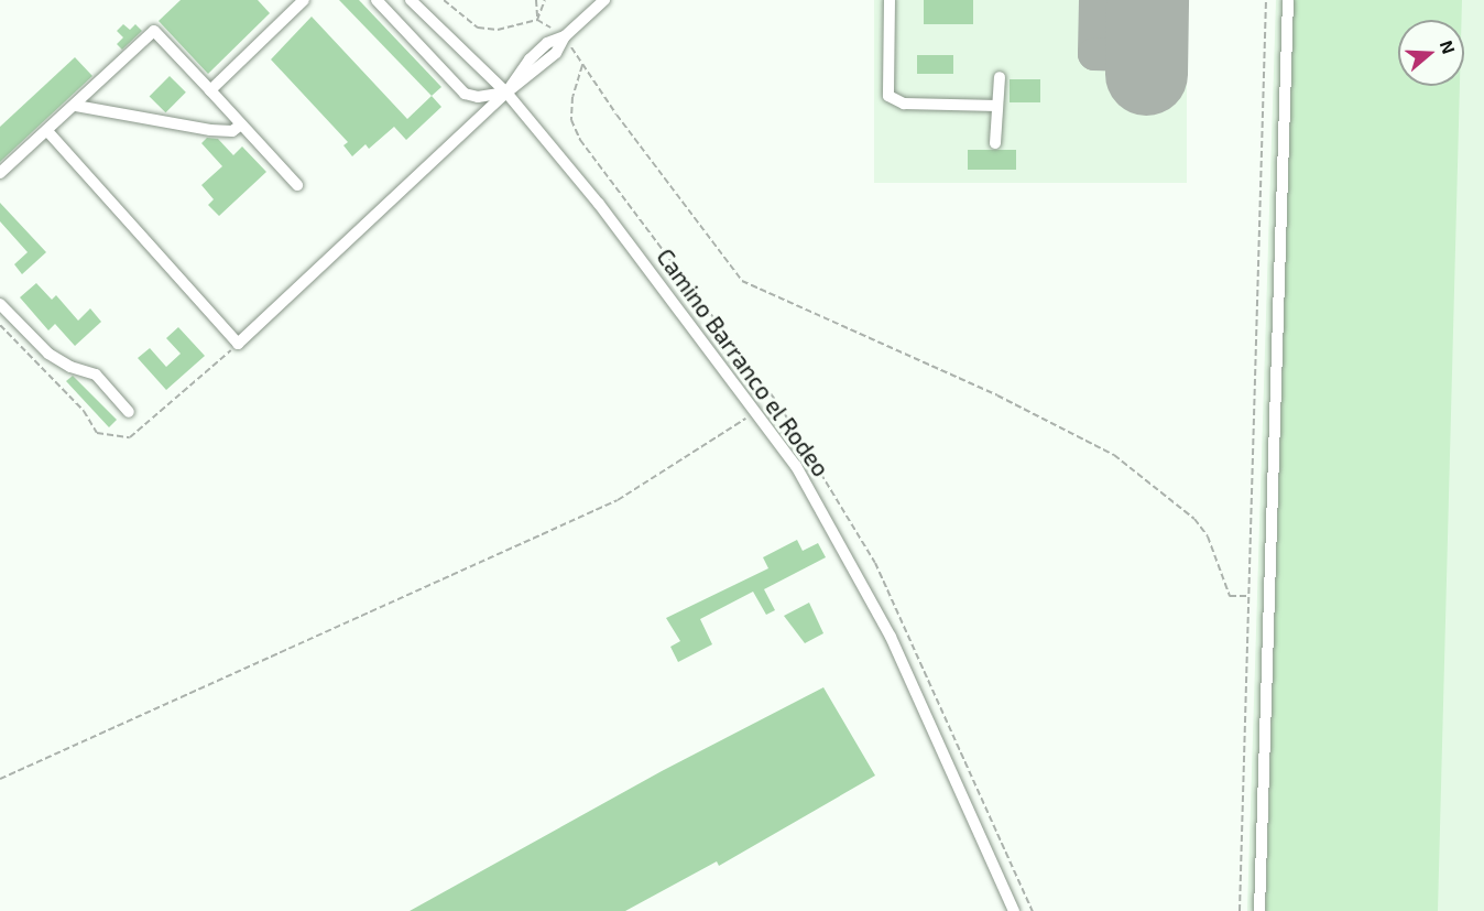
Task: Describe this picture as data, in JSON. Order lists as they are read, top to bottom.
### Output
{
  "streets": {
    "street": ["Camino Barranco el Rodeo"]
  },
  "north": "right"
}
